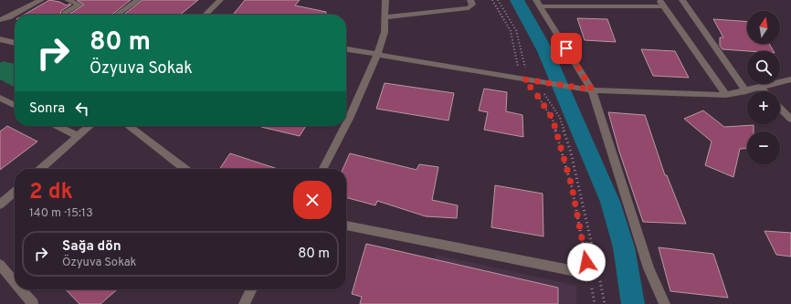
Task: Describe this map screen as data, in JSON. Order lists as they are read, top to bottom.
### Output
{
  "north": "top",
  "page": {
    "map_buttons": ["+", "−"],
    "turn": ["80 m", "Özyuva Sokak"],
    "then": "Sonra",
    "heading": ["2 dk", "140 m · 15:13"],
    "list": [
      {
        "name": "Sağa dön",
        "note": "Özyuva Sokak",
        "value": "80 m"
      }
    ]
  }
}
